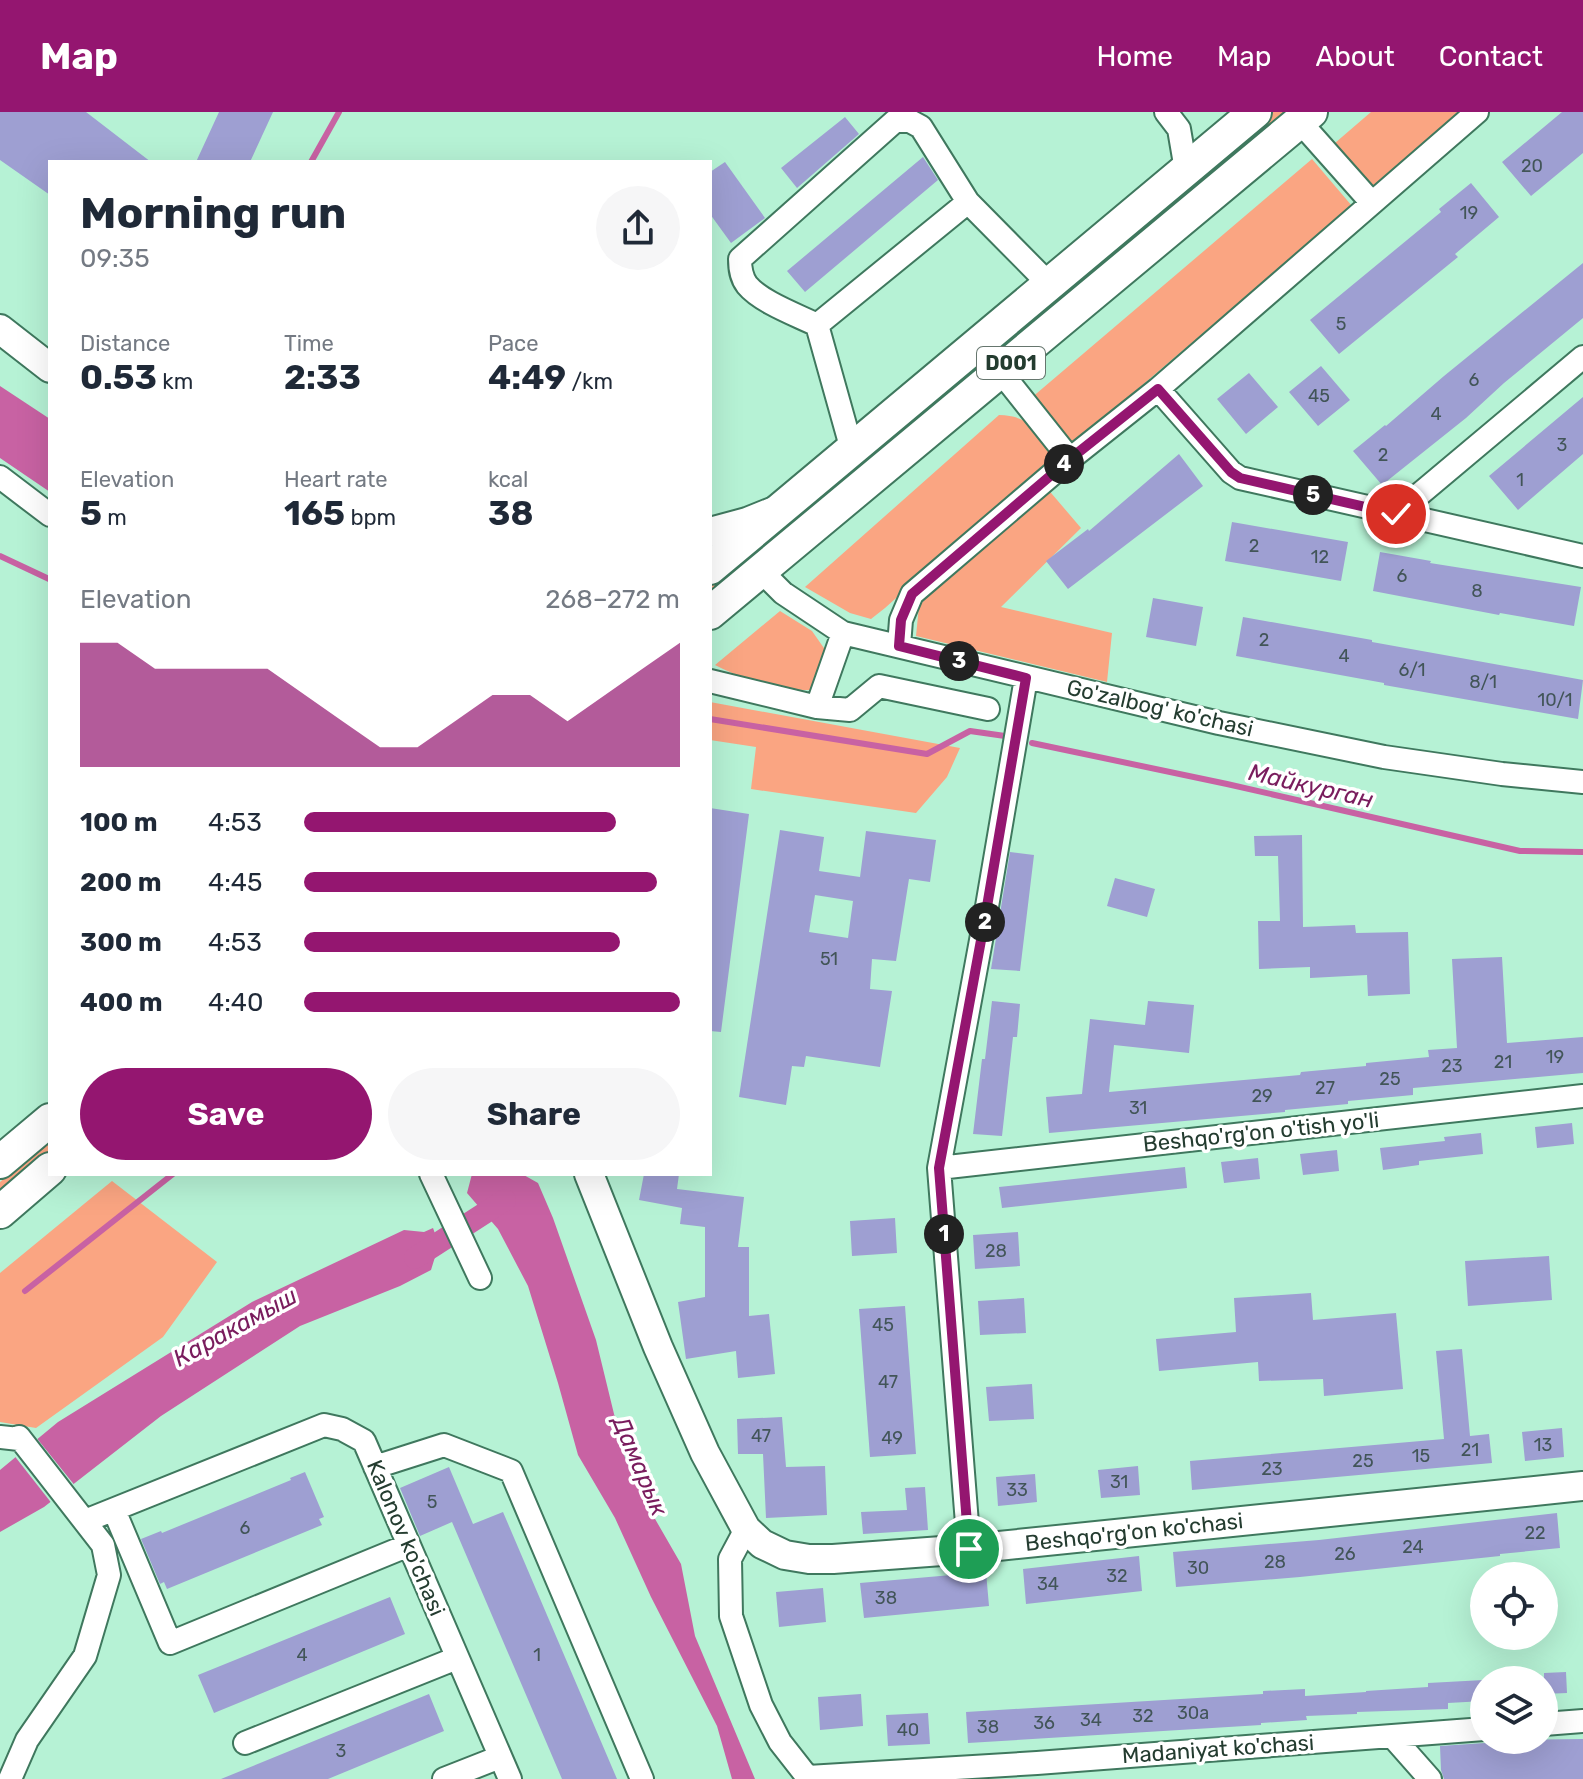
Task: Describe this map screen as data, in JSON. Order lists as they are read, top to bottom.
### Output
{
  "streets": {
    "highway": ["D001"],
    "main road": ["Beshqo'rg'on ko'chasi"],
    "street": [
      "Go'zalbog' ko'chasi",
      "Beshqo'rg'on o'tish yo'li",
      "Kalonov ko'chasi",
      "Madaniyat ko'chasi"
    ]
  },
  "crossings": [
    ["D001", "Go'zalbog' ko'chasi"]
  ],
  "water": ["Майкурган", "Каракамыш", "Дамарык"],
  "house_numbers": [
    "20",
    "19",
    "5",
    "6",
    "45",
    "4",
    "3",
    "2",
    "1",
    "2",
    "12",
    "6",
    "8",
    "2",
    "4",
    "6/1",
    "8/1",
    "10/1",
    "51",
    "19",
    "21",
    "23",
    "25",
    "27",
    "29",
    "31",
    "28",
    "45",
    "47",
    "47",
    "49",
    "13",
    "21",
    "15",
    "25",
    "23",
    "31",
    "33",
    "5",
    "6",
    "22",
    "24",
    "26",
    "28",
    "30",
    "32",
    "34",
    "38",
    "4",
    "1",
    "30a",
    "32",
    "34",
    "36",
    "38",
    "40",
    "3"
  ],
  "page": {
    "header": "Map",
    "nav": [
      "Home",
      "Map",
      "About",
      "Contact"
    ],
    "heading": ["Morning run", "09:35"],
    "stats": [
      ["Distance", "0.53 km"],
      ["Time", "2:33"],
      ["Pace", "4:49 /km"],
      ["Elevation", "5 m"],
      ["Heart rate", "165 bpm"],
      ["kcal", "38"]
    ],
    "pins": [
      "4",
      "5",
      "3",
      "2",
      "1"
    ],
    "chart": ["Elevation", "268–272 m"],
    "list": [
      {
        "name": "100 m",
        "note": "4:53"
      },
      {
        "name": "200 m",
        "note": "4:45"
      },
      {
        "name": "300 m",
        "note": "4:53"
      },
      {
        "name": "400 m",
        "note": "4:40"
      }
    ],
    "buttons": ["Save", "Share"]
  }
}
